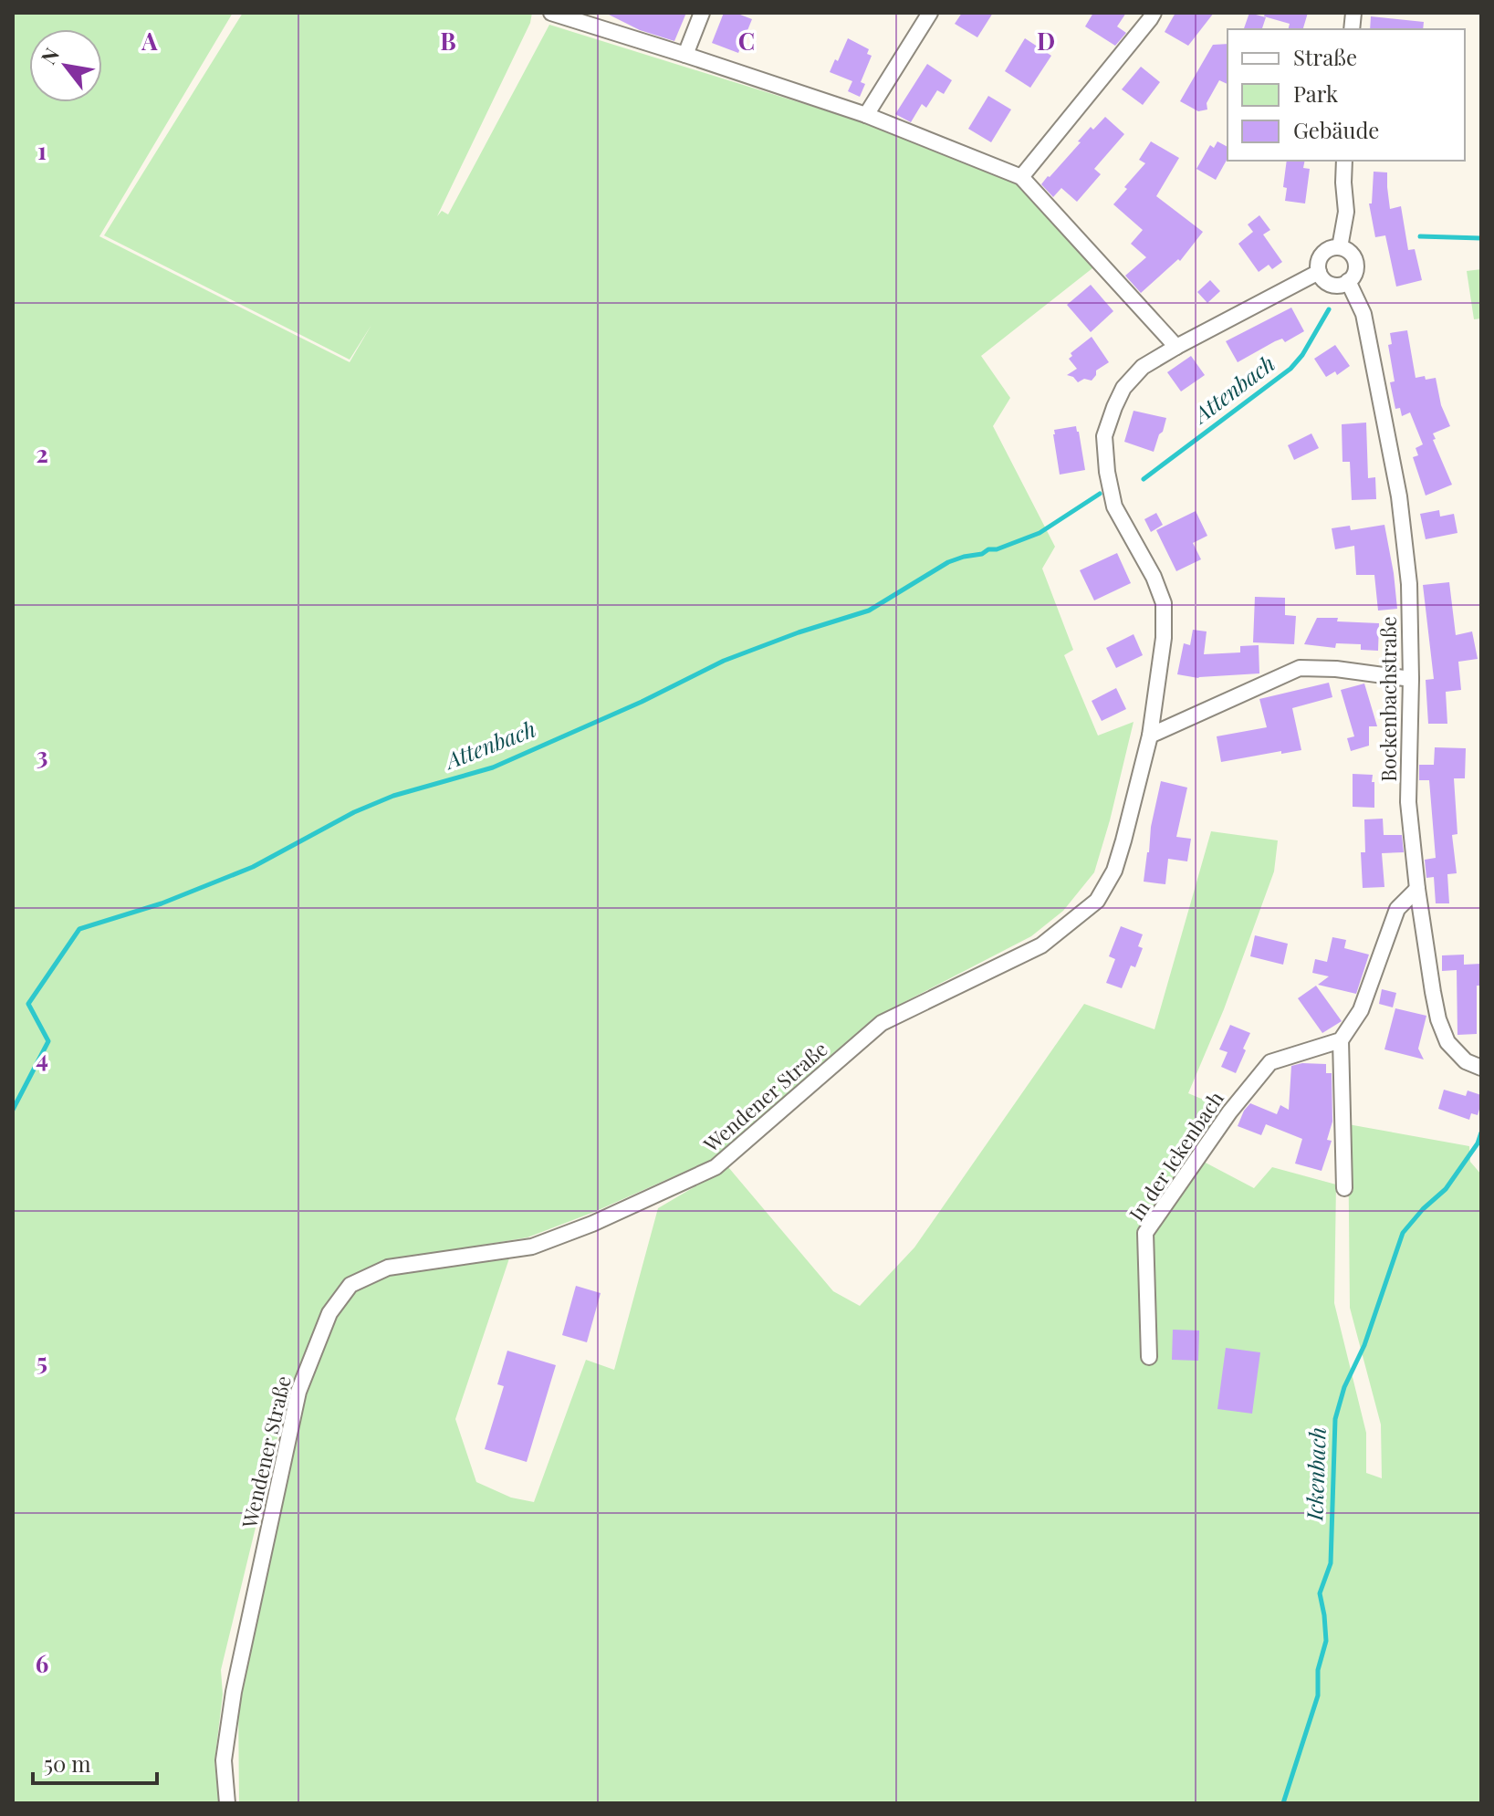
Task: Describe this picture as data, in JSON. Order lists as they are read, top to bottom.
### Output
{
  "streets": {
    "street": ["Bockenbachstraße", "Wendener Straße", "In der Ickenbach"]
  },
  "water": ["Attenbach", "Ickenbach"],
  "legend": ["Straße", "Park", "Gebäude"],
  "scale_bar": "50 m",
  "north": "top left",
  "grid": {
    "columns": [
      "A",
      "B",
      "C",
      "D"
    ],
    "rows": [
      "1",
      "2",
      "3",
      "4",
      "5",
      "6"
    ]
  }
}
